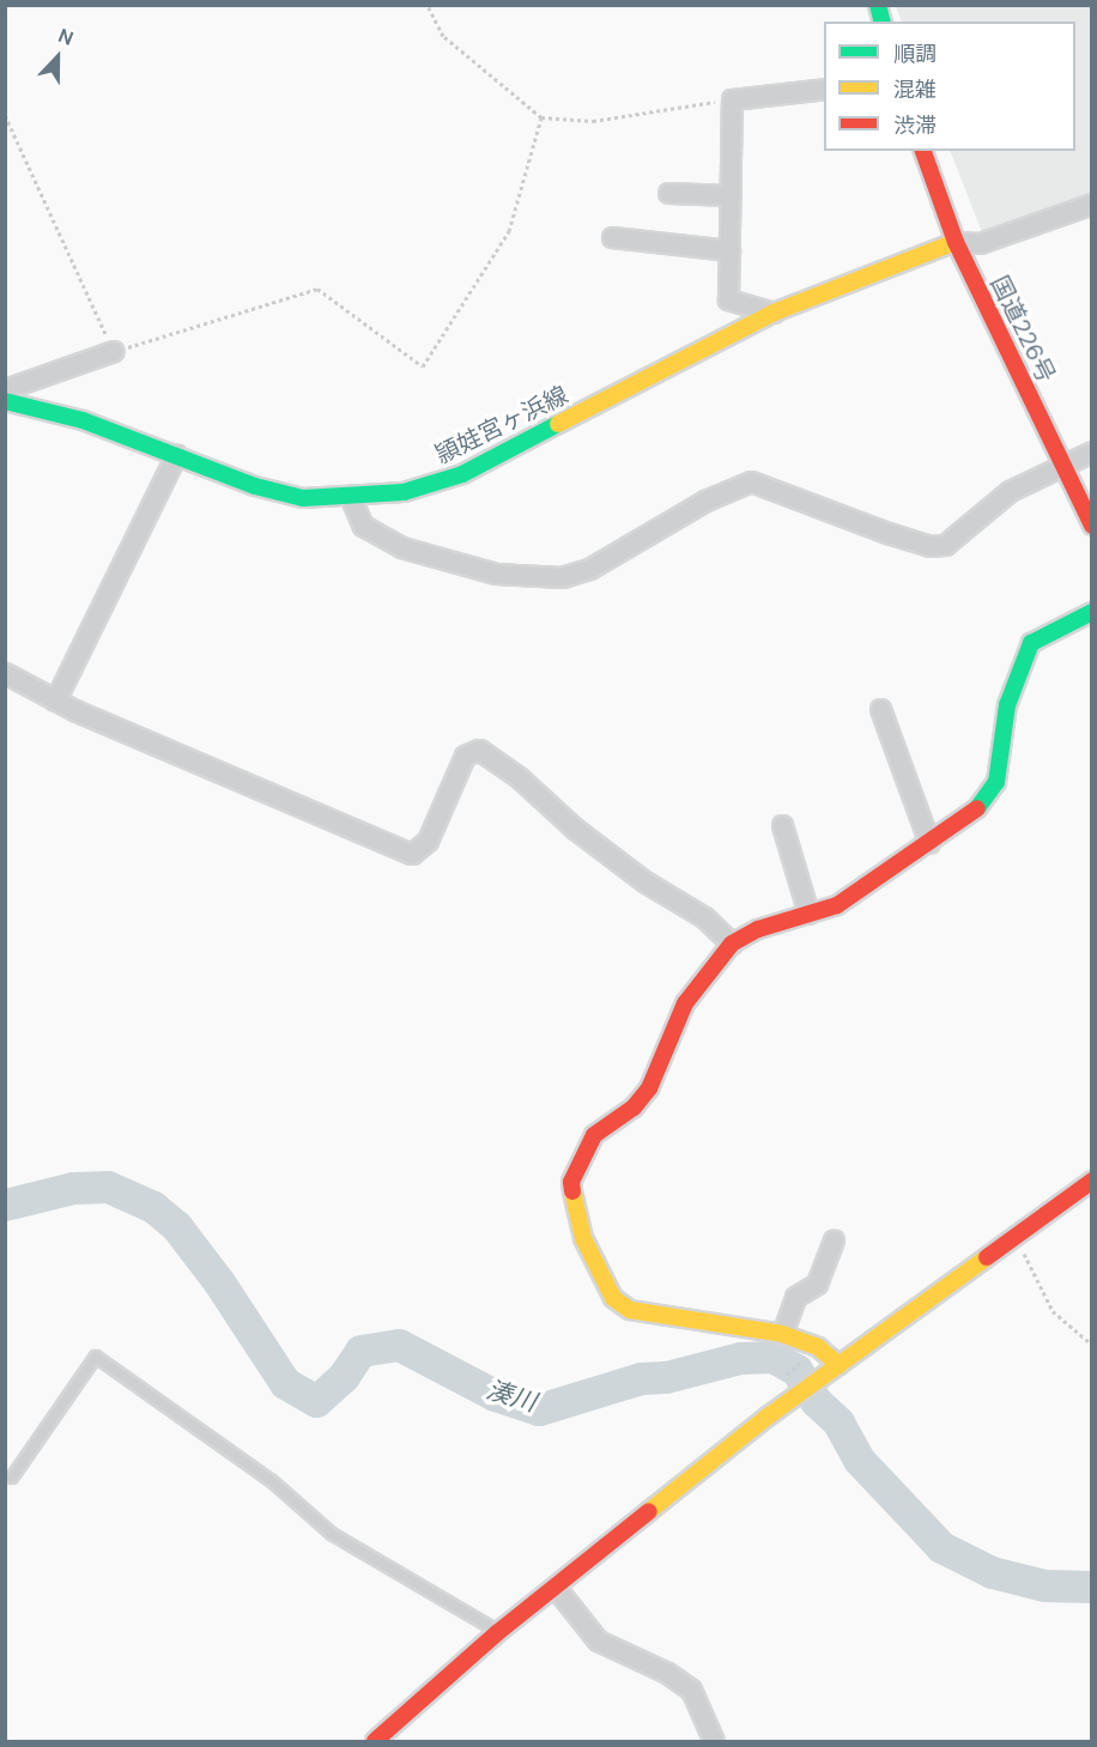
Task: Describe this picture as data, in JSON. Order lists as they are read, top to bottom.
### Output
{
  "streets": {
    "main road": ["国道226号", "頴娃宮ヶ浜線"]
  },
  "crossings": [
    ["国道226号", "頴娃宮ヶ浜線"]
  ],
  "water": ["湊川"],
  "legend": ["順調", "混雑", "渋滞"],
  "north": "top"
}
